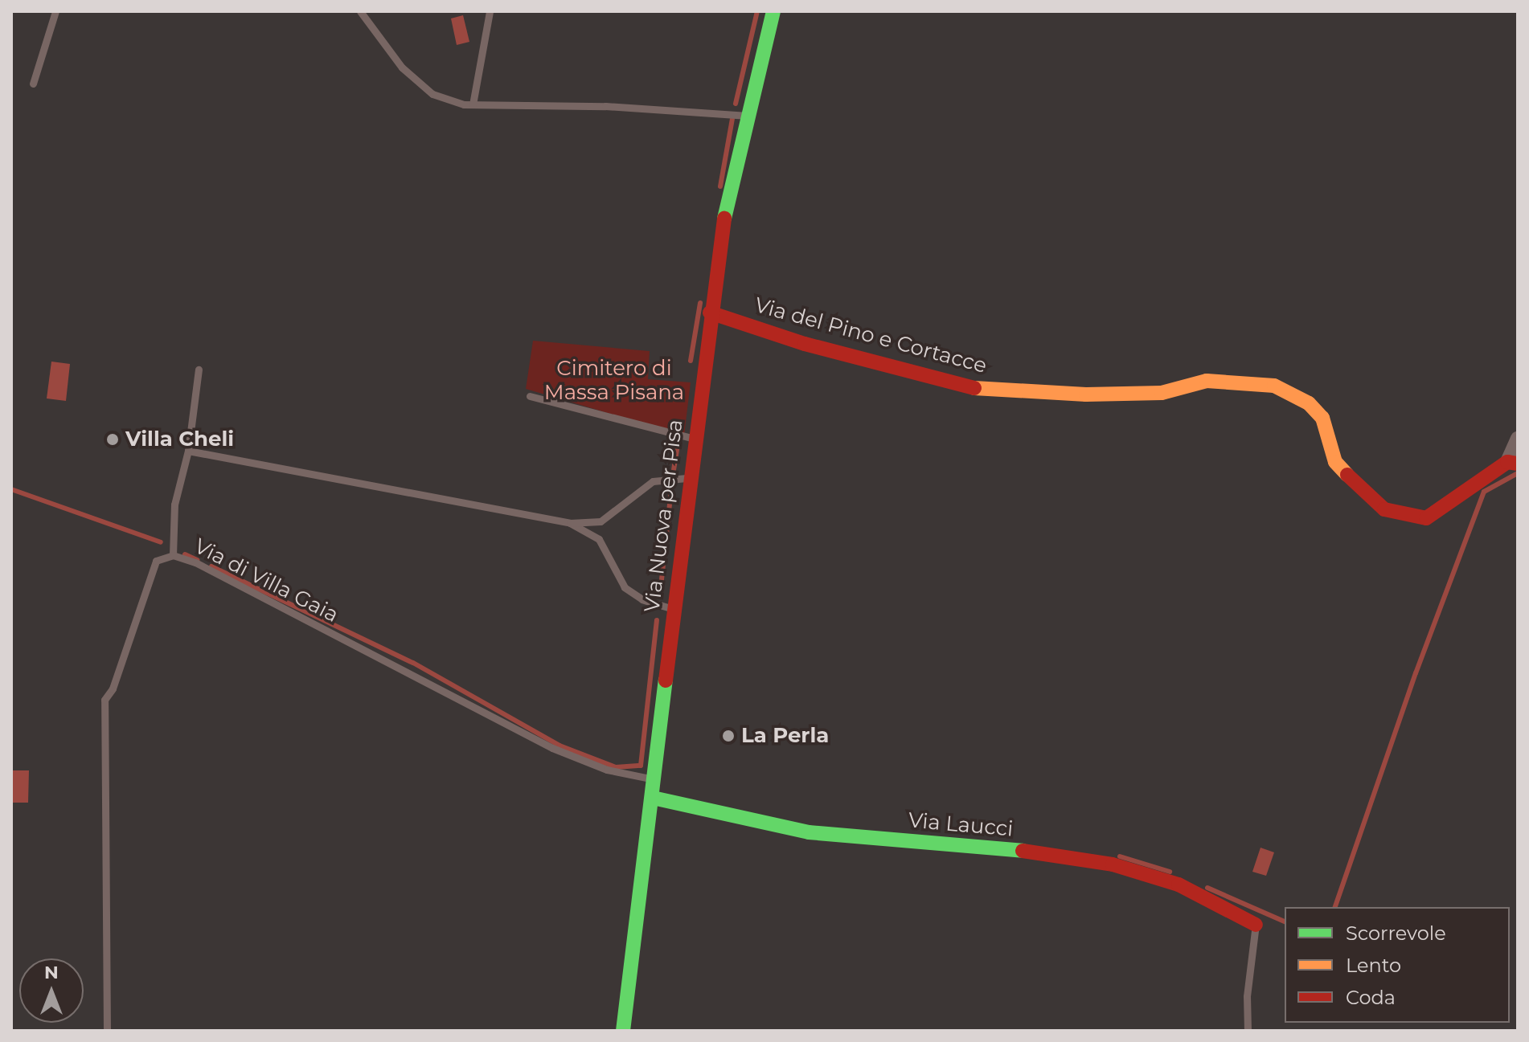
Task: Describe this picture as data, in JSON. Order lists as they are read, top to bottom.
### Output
{
  "streets": {
    "street": ["Via del Pino e Cortacce", "Via Nuova per Pisa", "Via Laucci"],
    "lane": ["Via di Villa Gaia"]
  },
  "crossings": [
    ["Via del Pino e Cortacce", "Via Nuova per Pisa"],
    ["Via Nuova per Pisa", "Via di Villa Gaia"],
    ["Via Nuova per Pisa", "Via Laucci"]
  ],
  "parks": ["Cimitero di Massa Pisana"],
  "places": ["Villa Cheli", "La Perla"],
  "legend": ["Scorrevole", "Lento", "Coda"],
  "north": "top"
}
